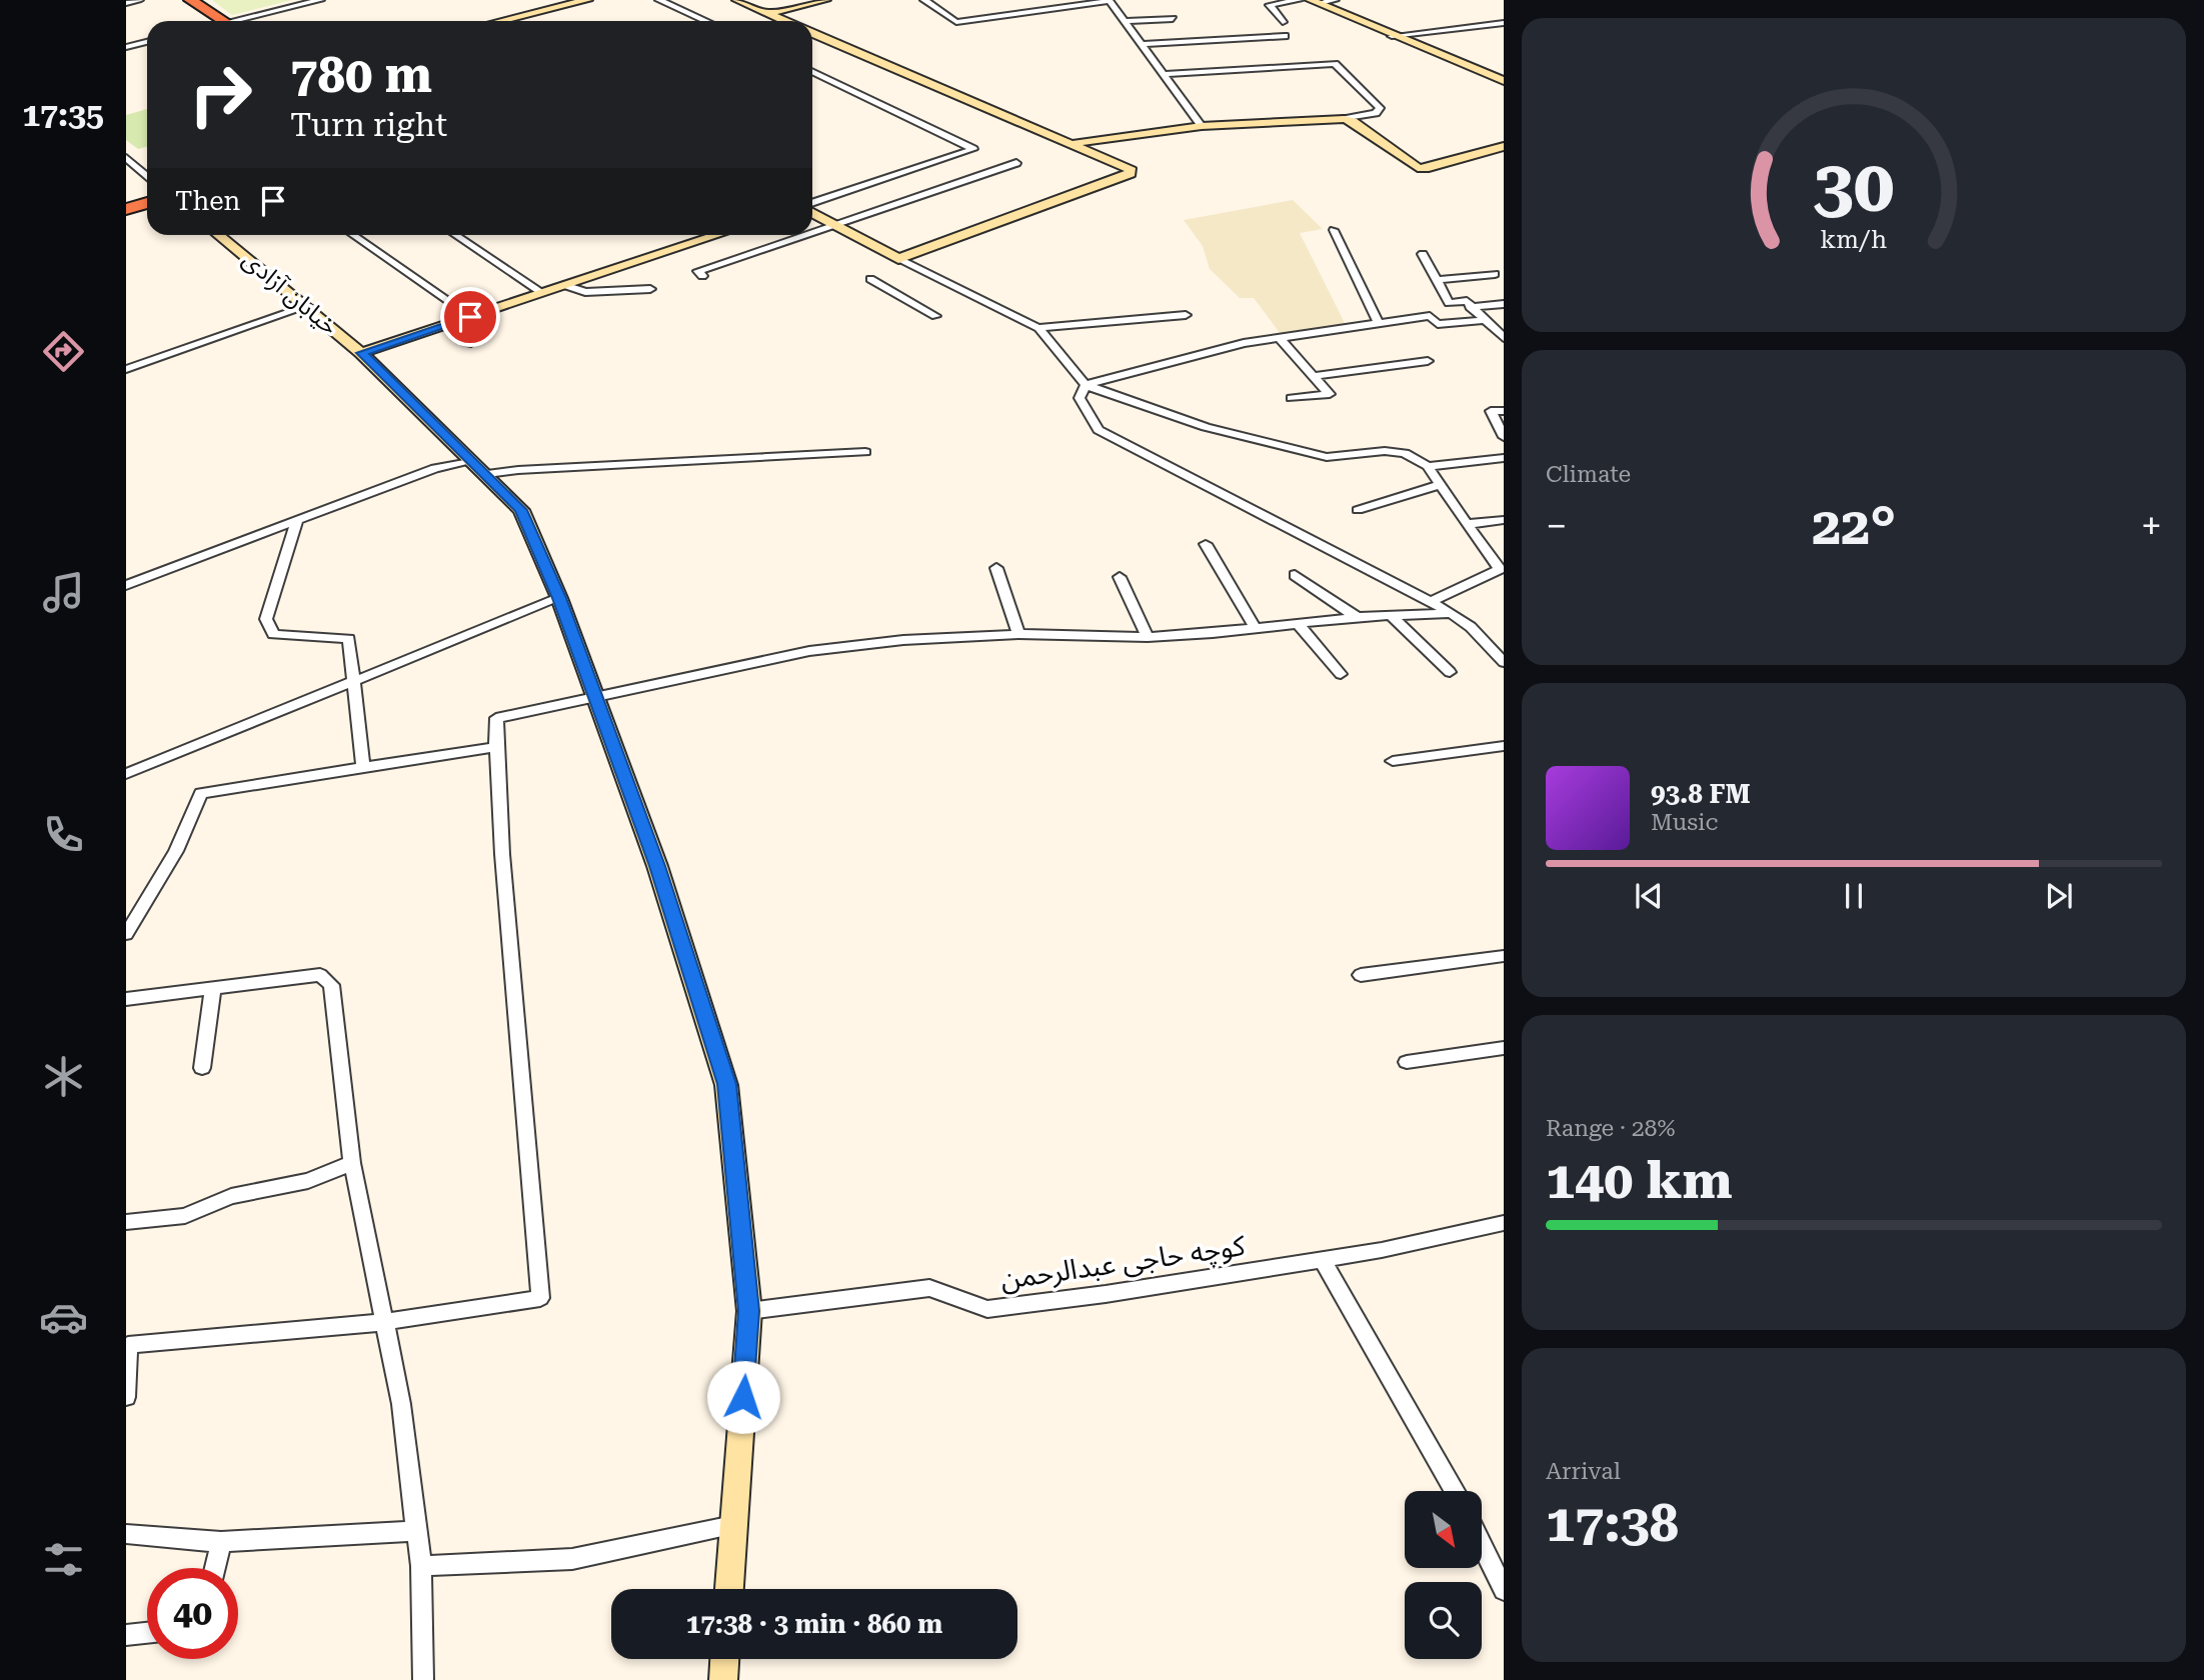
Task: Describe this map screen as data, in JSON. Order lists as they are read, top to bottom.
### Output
{
  "streets": {
    "street": ["خیابان آزادی", "کوچه حاجی عبدالرحمن"]
  },
  "crossings": [
    ["خیابان آزادی", "کوچه حاجی عبدالرحمن"]
  ],
  "north": "bottom right",
  "page": {
    "tabs": "17:35",
    "turn": ["780 m", "Turn right"],
    "then": "Then",
    "tile": [
      "Climate",
      ["Range · 28%", "140 km"],
      ["Arrival", "17:38"]
    ],
    "heat": ["−", "22°", "+"],
    "song": ["93.8 FM", "Music"],
    "limit": "40",
    "trip": "17:38 · 3 min · 860 m",
    "gauge": ["30", "km/h"]
  }
}
